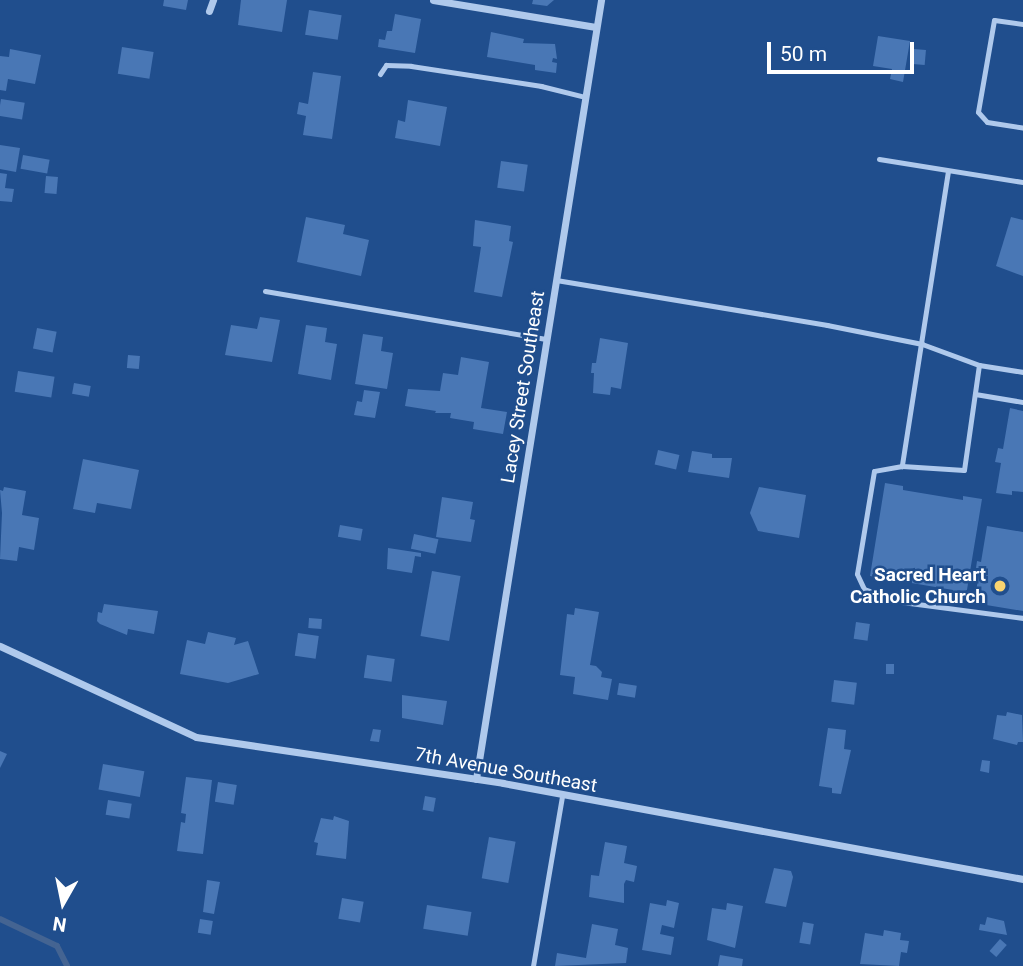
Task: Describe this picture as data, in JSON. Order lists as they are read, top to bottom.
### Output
{
  "streets": {
    "street": ["Lacey Street Southeast", "7th Avenue Southeast"]
  },
  "crossings": [
    ["Lacey Street Southeast", "7th Avenue Southeast"]
  ],
  "places": ["Sacred Heart Catholic Church"],
  "scale_bar": "50 m",
  "north": "bottom"
}
